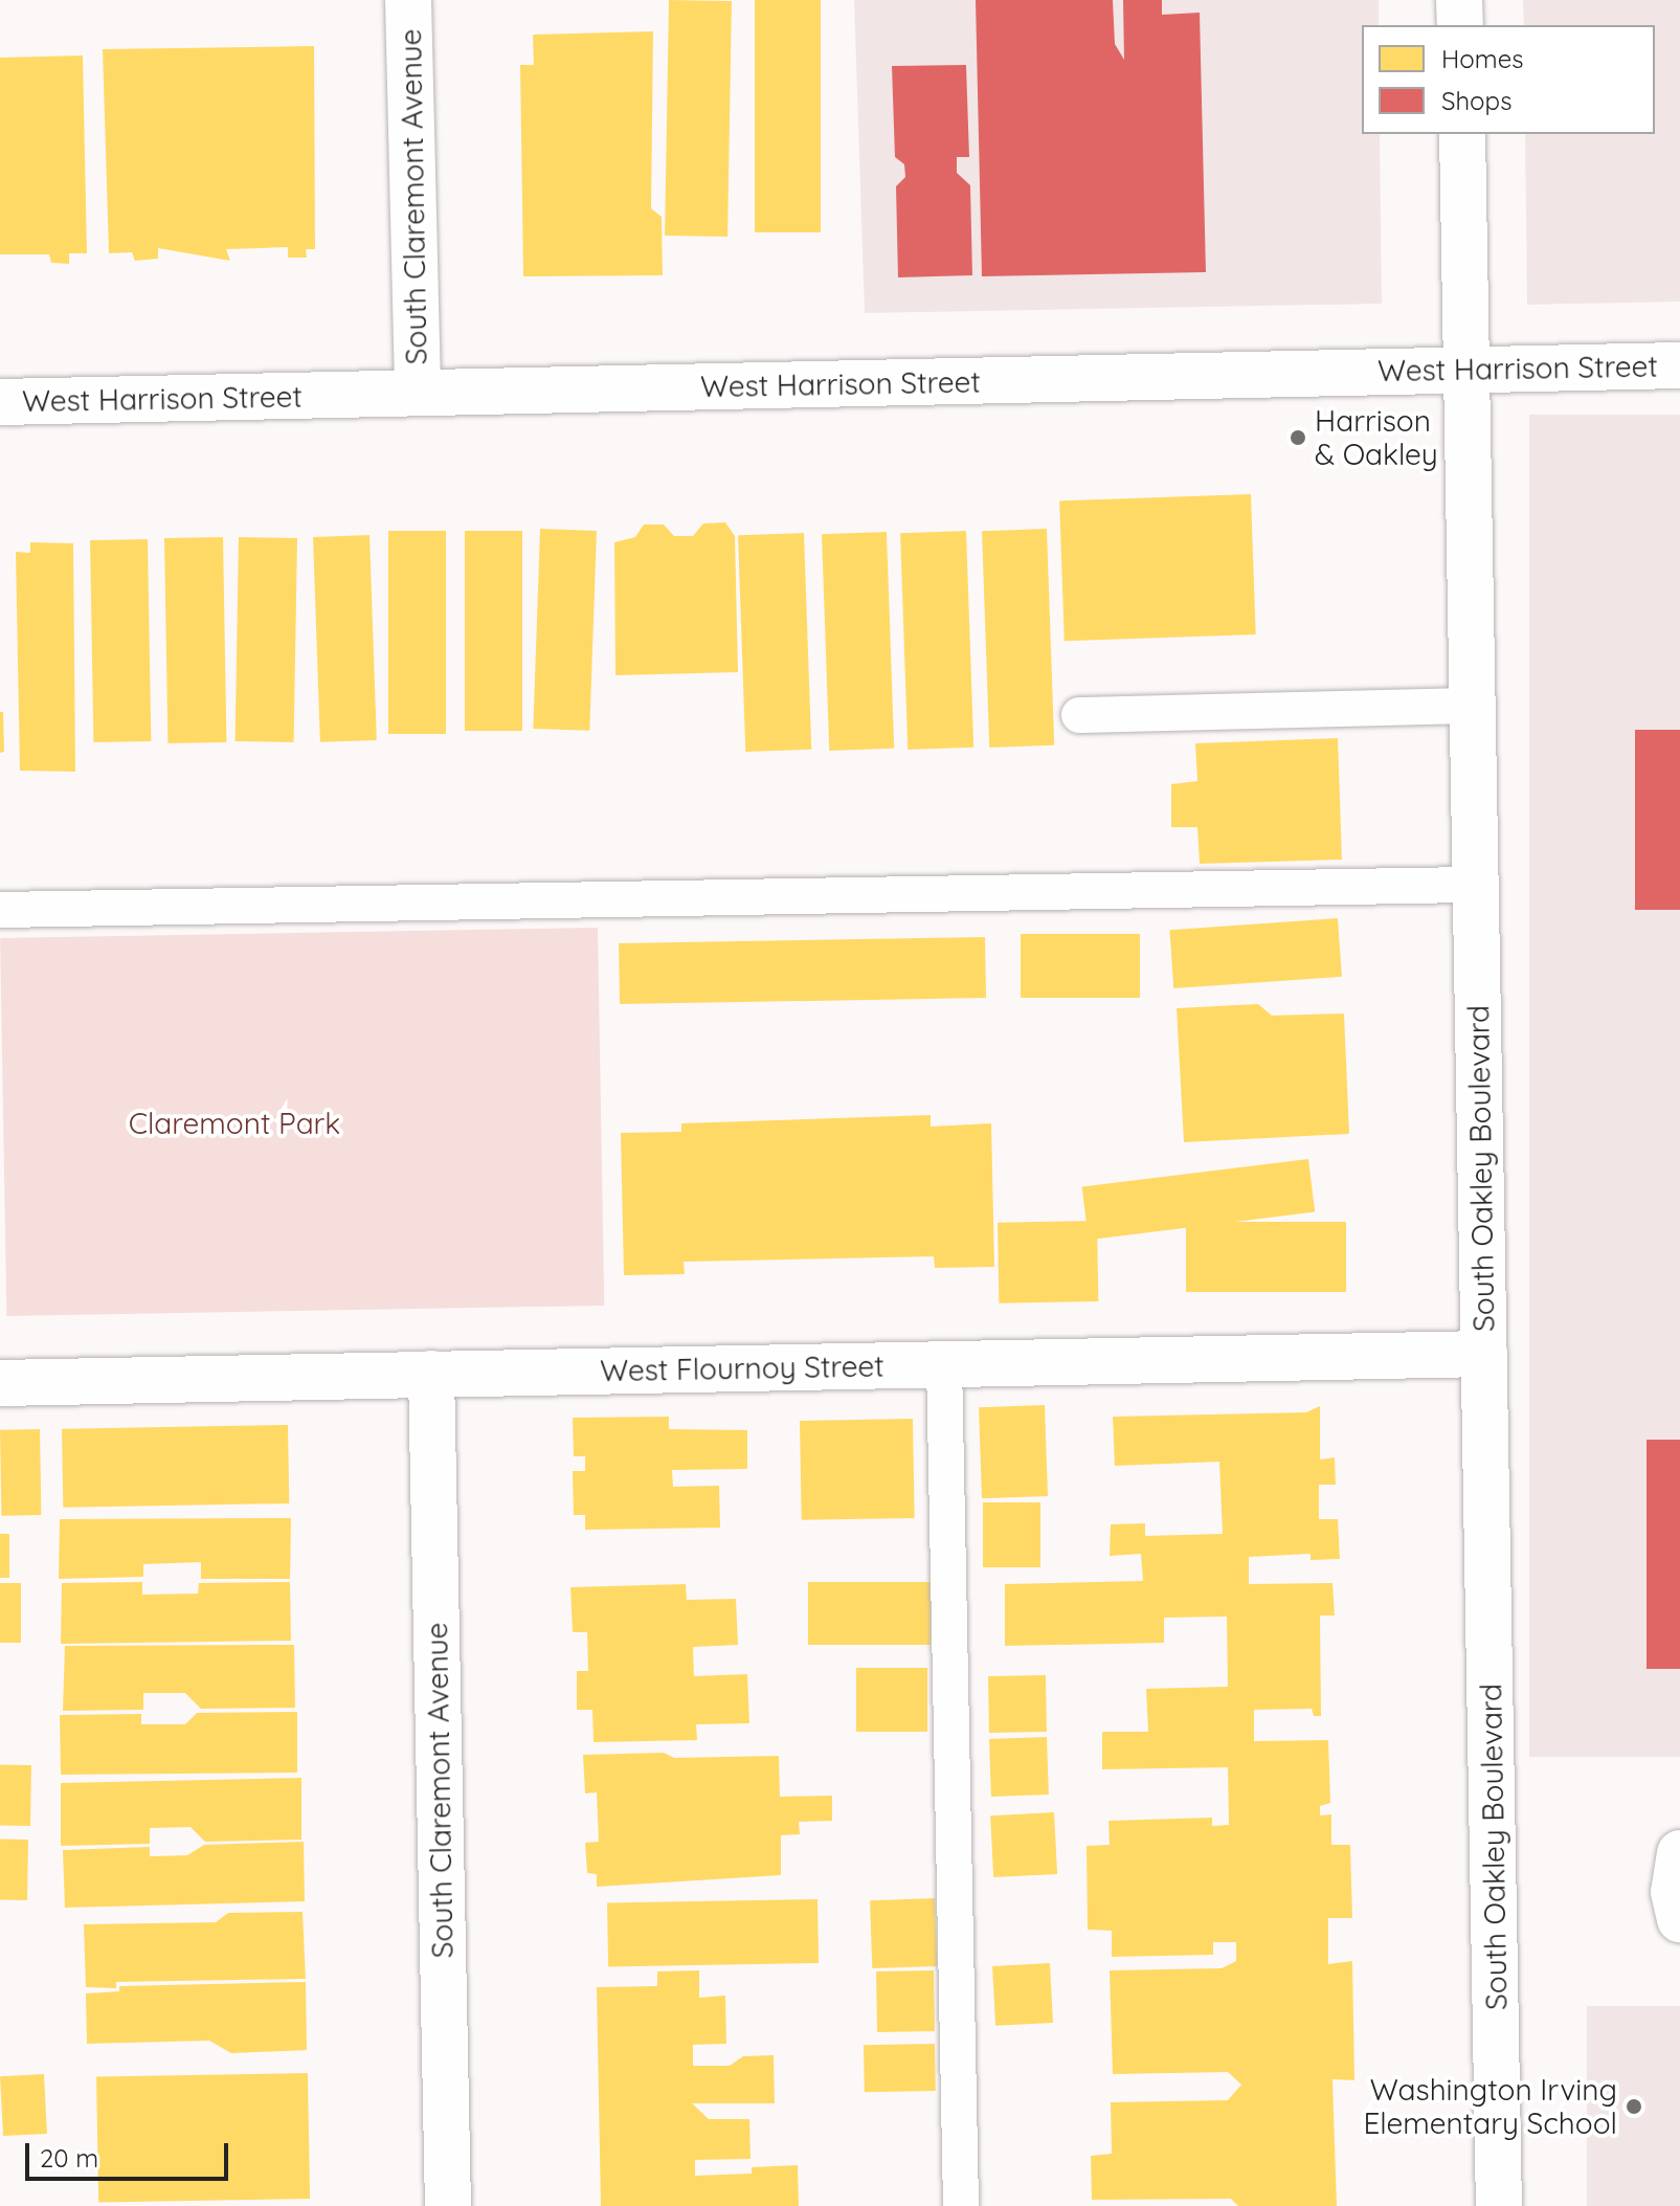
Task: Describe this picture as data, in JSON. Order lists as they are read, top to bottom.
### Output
{
  "streets": {
    "street": [
      "South Claremont Avenue",
      "West Harrison Street",
      "South Oakley Boulevard",
      "West Flournoy Street"
    ]
  },
  "crossings": [
    ["South Claremont Avenue", "West Harrison Street"],
    ["South Claremont Avenue", "West Flournoy Street"],
    ["West Harrison Street", "South Oakley Boulevard"],
    ["South Oakley Boulevard", "West Flournoy Street"]
  ],
  "parks": ["Claremont Park"],
  "places": ["Harrison & Oakley", "Washington Irving Elementary School"],
  "legend": ["Homes", "Shops"],
  "scale_bar": "20 m"
}
